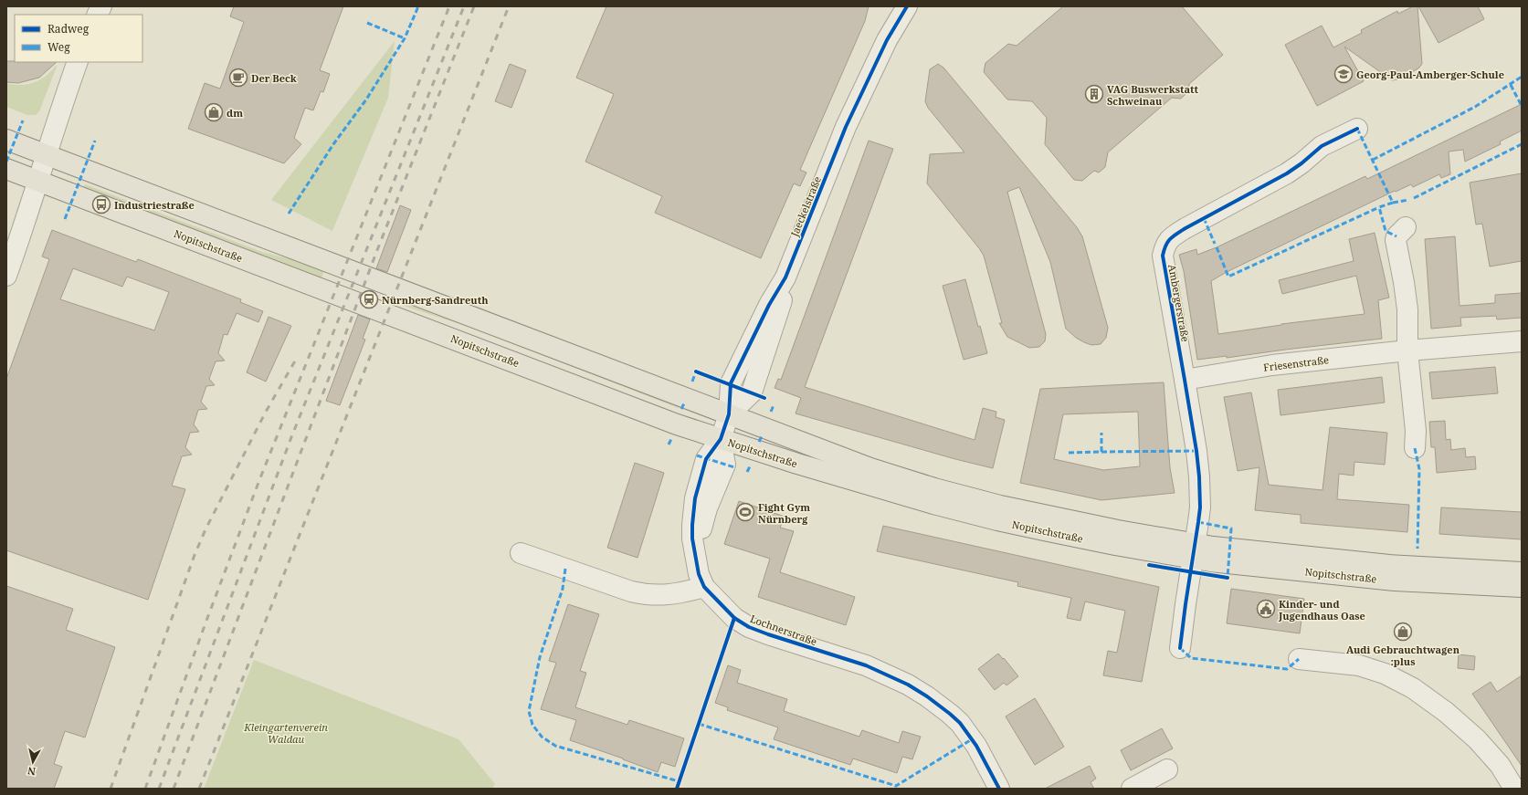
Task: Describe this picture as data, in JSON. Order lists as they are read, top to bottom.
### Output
{
  "streets": {
    "main road": ["Nopitschstraße"],
    "street": [
      "Jaeckelstraße",
      "Ambergerstraße",
      "Friesenstraße",
      "Lochnerstraße"
    ]
  },
  "crossings": [
    ["Jaeckelstraße", "Nopitschstraße"],
    ["Jaeckelstraße", "Lochnerstraße"],
    ["Nopitschstraße", "Ambergerstraße"],
    ["Nopitschstraße", "Lochnerstraße"],
    ["Ambergerstraße", "Friesenstraße"]
  ],
  "parks": ["Kleingartenverein Waldau"],
  "places": {
    "school or university": ["Georg-Paul-Amberger-Schule"],
    "cafe": ["Der Beck"],
    "building": ["VAG Buswerkstatt Schweinau"],
    "shop": ["dm", "Audi Gebrauchtwagen :plus"],
    "bus stop": ["Industriestraße"],
    "station": ["Nürnberg-Sandreuth"],
    "sports": ["Fight Gym Nürnberg"],
    "public building": ["Kinder- und Jugendhaus Oase"]
  },
  "legend": ["Radweg", "Weg"],
  "north": "bottom"
}
